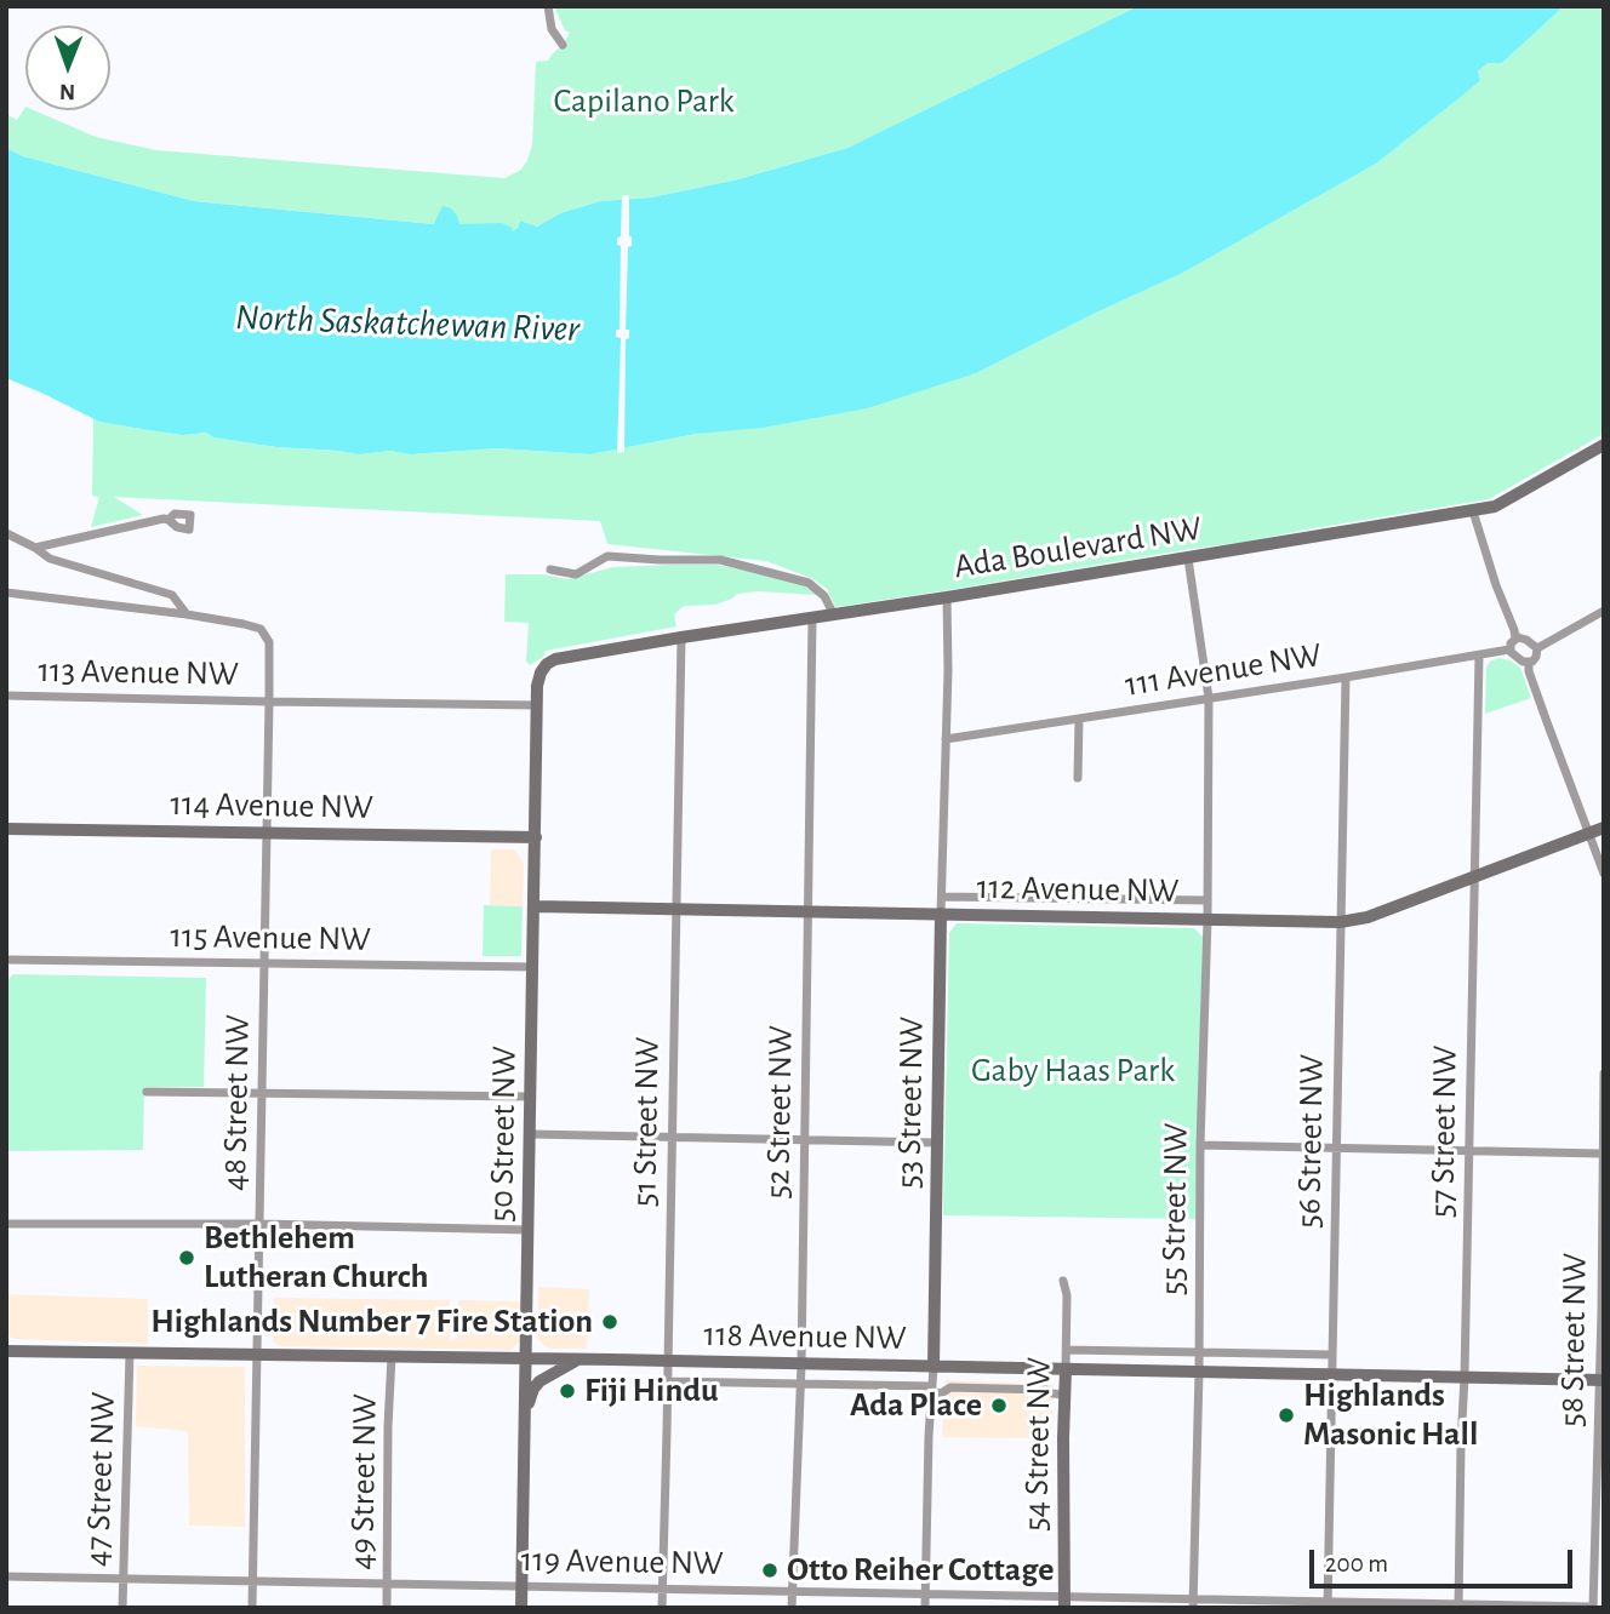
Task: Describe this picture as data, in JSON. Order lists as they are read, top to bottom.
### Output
{
  "streets": {
    "main road": [
      "Ada Boulevard NW",
      "114 Avenue NW",
      "112 Avenue NW",
      "53 Street NW",
      "50 Street NW",
      "118 Avenue NW",
      "54 Street NW"
    ],
    "street": [
      "111 Avenue NW",
      "113 Avenue NW",
      "115 Avenue NW",
      "48 Street NW",
      "52 Street NW",
      "51 Street NW",
      "57 Street NW",
      "56 Street NW",
      "55 Street NW",
      "58 Street NW",
      "47 Street NW",
      "49 Street NW",
      "119 Avenue NW"
    ]
  },
  "crossings": [
    ["Ada Boulevard NW", "53 Street NW"],
    ["Ada Boulevard NW", "52 Street NW"],
    ["Ada Boulevard NW", "51 Street NW"],
    ["Ada Boulevard NW", "50 Street NW"],
    ["Ada Boulevard NW", "55 Street NW"],
    ["111 Avenue NW", "53 Street NW"],
    ["111 Avenue NW", "57 Street NW"],
    ["111 Avenue NW", "56 Street NW"],
    ["111 Avenue NW", "55 Street NW"],
    ["113 Avenue NW", "48 Street NW"],
    ["114 Avenue NW", "48 Street NW"],
    ["114 Avenue NW", "50 Street NW"],
    ["112 Avenue NW", "53 Street NW"],
    ["112 Avenue NW", "52 Street NW"],
    ["112 Avenue NW", "51 Street NW"],
    ["112 Avenue NW", "57 Street NW"],
    ["112 Avenue NW", "50 Street NW"],
    ["112 Avenue NW", "56 Street NW"],
    ["112 Avenue NW", "55 Street NW"],
    ["115 Avenue NW", "48 Street NW"],
    ["115 Avenue NW", "50 Street NW"],
    ["48 Street NW", "118 Avenue NW"],
    ["48 Street NW", "119 Avenue NW"],
    ["53 Street NW", "118 Avenue NW"],
    ["53 Street NW", "119 Avenue NW"],
    ["52 Street NW", "118 Avenue NW"],
    ["52 Street NW", "119 Avenue NW"],
    ["51 Street NW", "118 Avenue NW"],
    ["51 Street NW", "119 Avenue NW"],
    ["57 Street NW", "118 Avenue NW"],
    ["57 Street NW", "119 Avenue NW"],
    ["50 Street NW", "118 Avenue NW"],
    ["50 Street NW", "119 Avenue NW"],
    ["56 Street NW", "118 Avenue NW"],
    ["56 Street NW", "119 Avenue NW"],
    ["55 Street NW", "118 Avenue NW"],
    ["55 Street NW", "119 Avenue NW"],
    ["118 Avenue NW", "58 Street NW"],
    ["118 Avenue NW", "54 Street NW"],
    ["118 Avenue NW", "47 Street NW"],
    ["118 Avenue NW", "49 Street NW"],
    ["58 Street NW", "119 Avenue NW"],
    ["54 Street NW", "119 Avenue NW"],
    ["47 Street NW", "119 Avenue NW"],
    ["49 Street NW", "119 Avenue NW"]
  ],
  "water": ["North Saskatchewan River"],
  "parks": ["Capilano Park", "Gaby Haas Park"],
  "places": [
    "Bethlehem Lutheran Church",
    "Highlands Number 7 Fire Station",
    "Fiji Hindu",
    "Ada Place",
    "Highlands Masonic Hall",
    "Otto Reiher Cottage"
  ],
  "scale_bar": "200 m",
  "north": "bottom"
}
